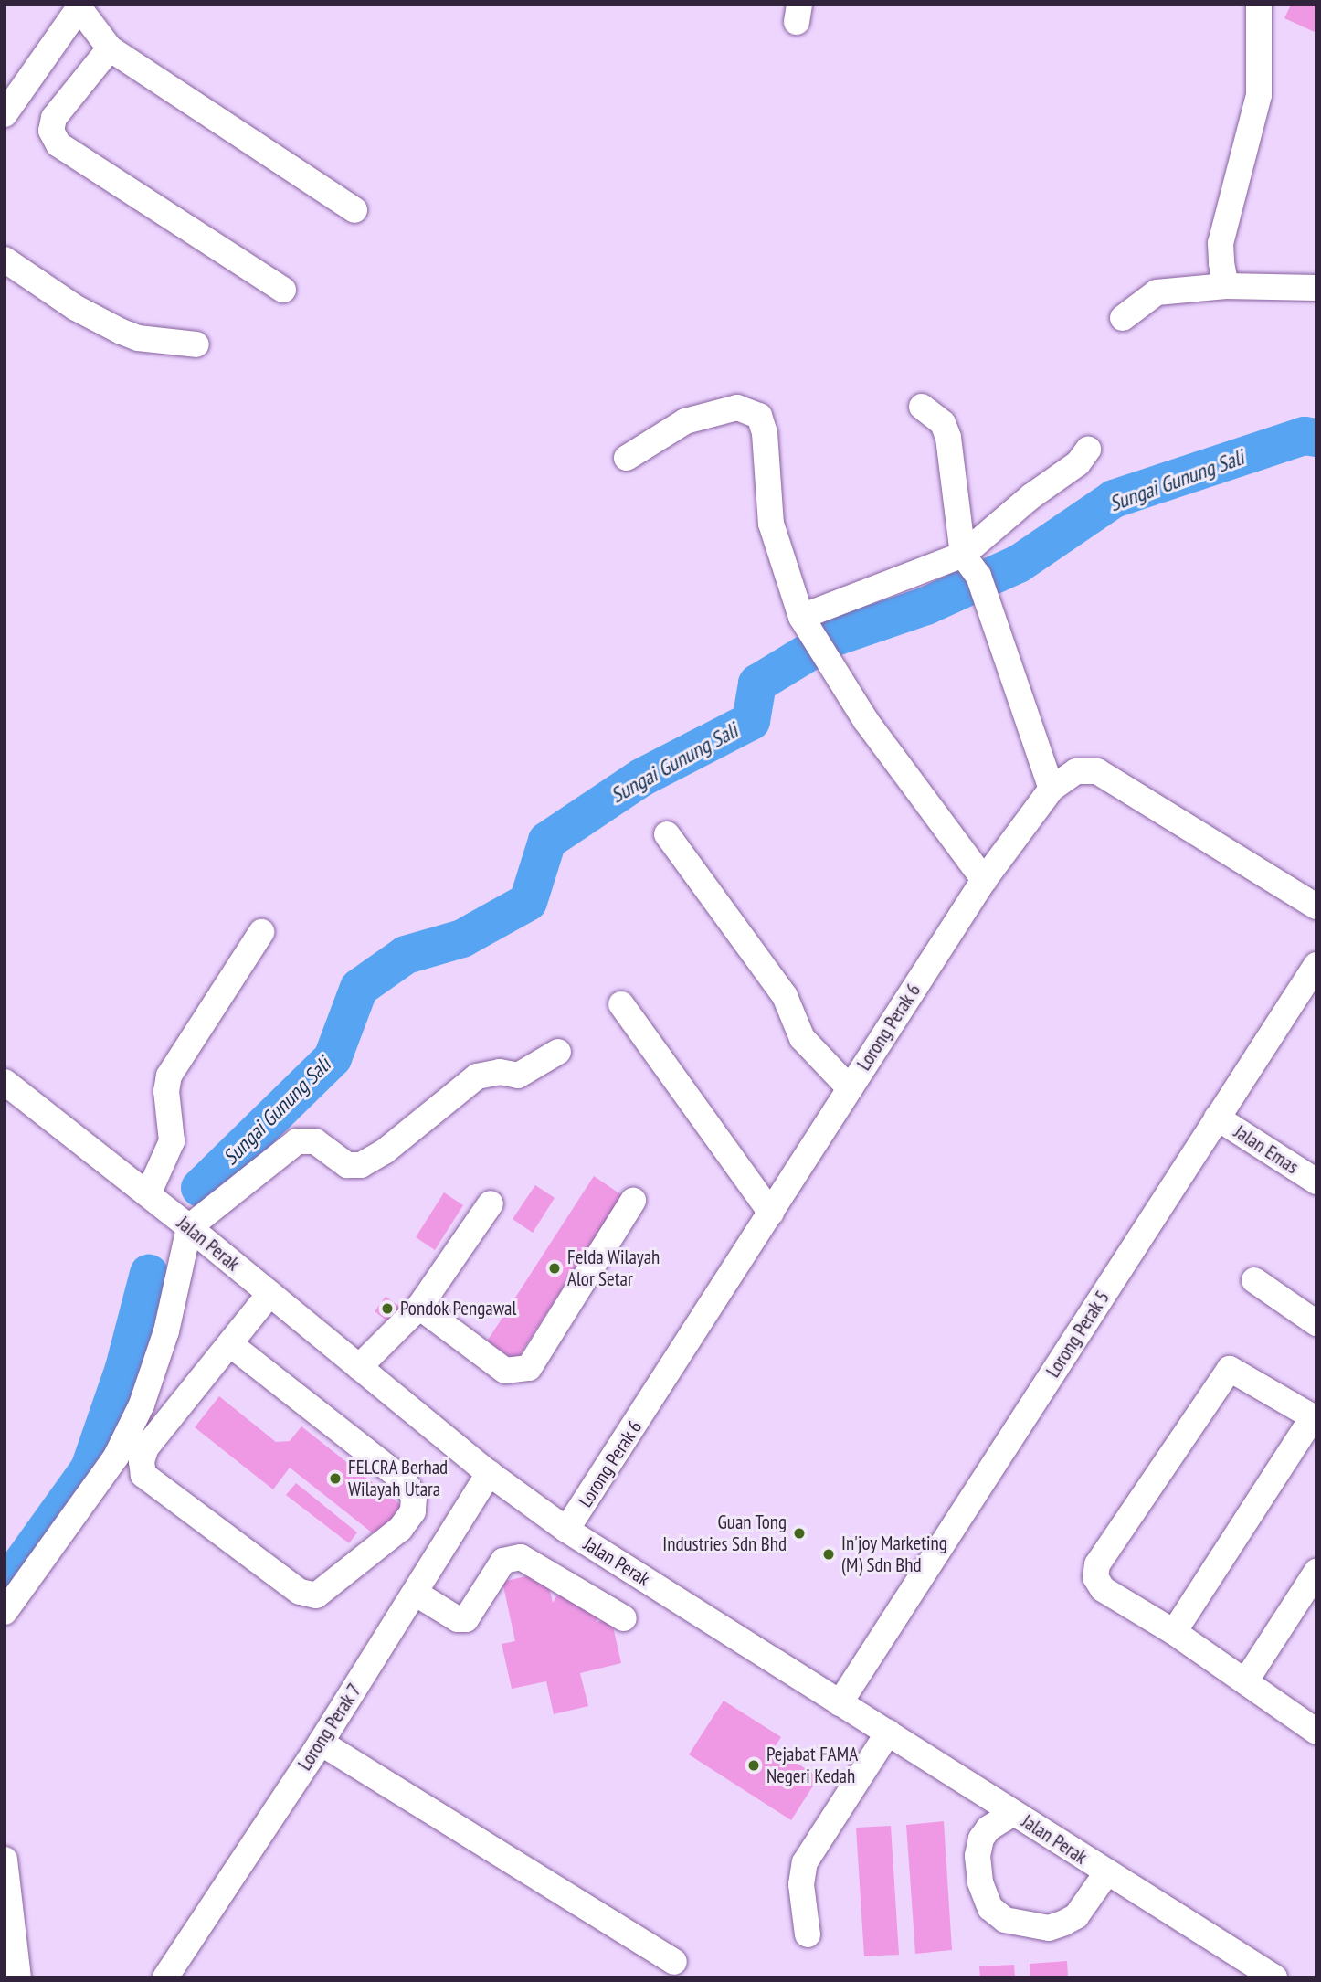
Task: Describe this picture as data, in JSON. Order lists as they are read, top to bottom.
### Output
{
  "streets": {
    "street": [
      "Lorong Perak 6",
      "Jalan Emas",
      "Jalan Perak",
      "Lorong Perak 5",
      "Lorong Perak 7"
    ]
  },
  "crossings": [
    ["Lorong Perak 6", "Jalan Perak"],
    ["Jalan Emas", "Lorong Perak 5"],
    ["Jalan Perak", "Lorong Perak 5"],
    ["Jalan Perak", "Lorong Perak 7"]
  ],
  "water": ["Sungai Gunung Sali"],
  "places": [
    "Felda Wilayah Alor Setar",
    "Pondok Pengawal",
    "FELCRA Berhad Wilayah Utara",
    "Guan Tong Industries Sdn Bhd",
    "In'joy Marketing (M) Sdn Bhd",
    "Pejabat FAMA Negeri Kedah"
  ]
}
